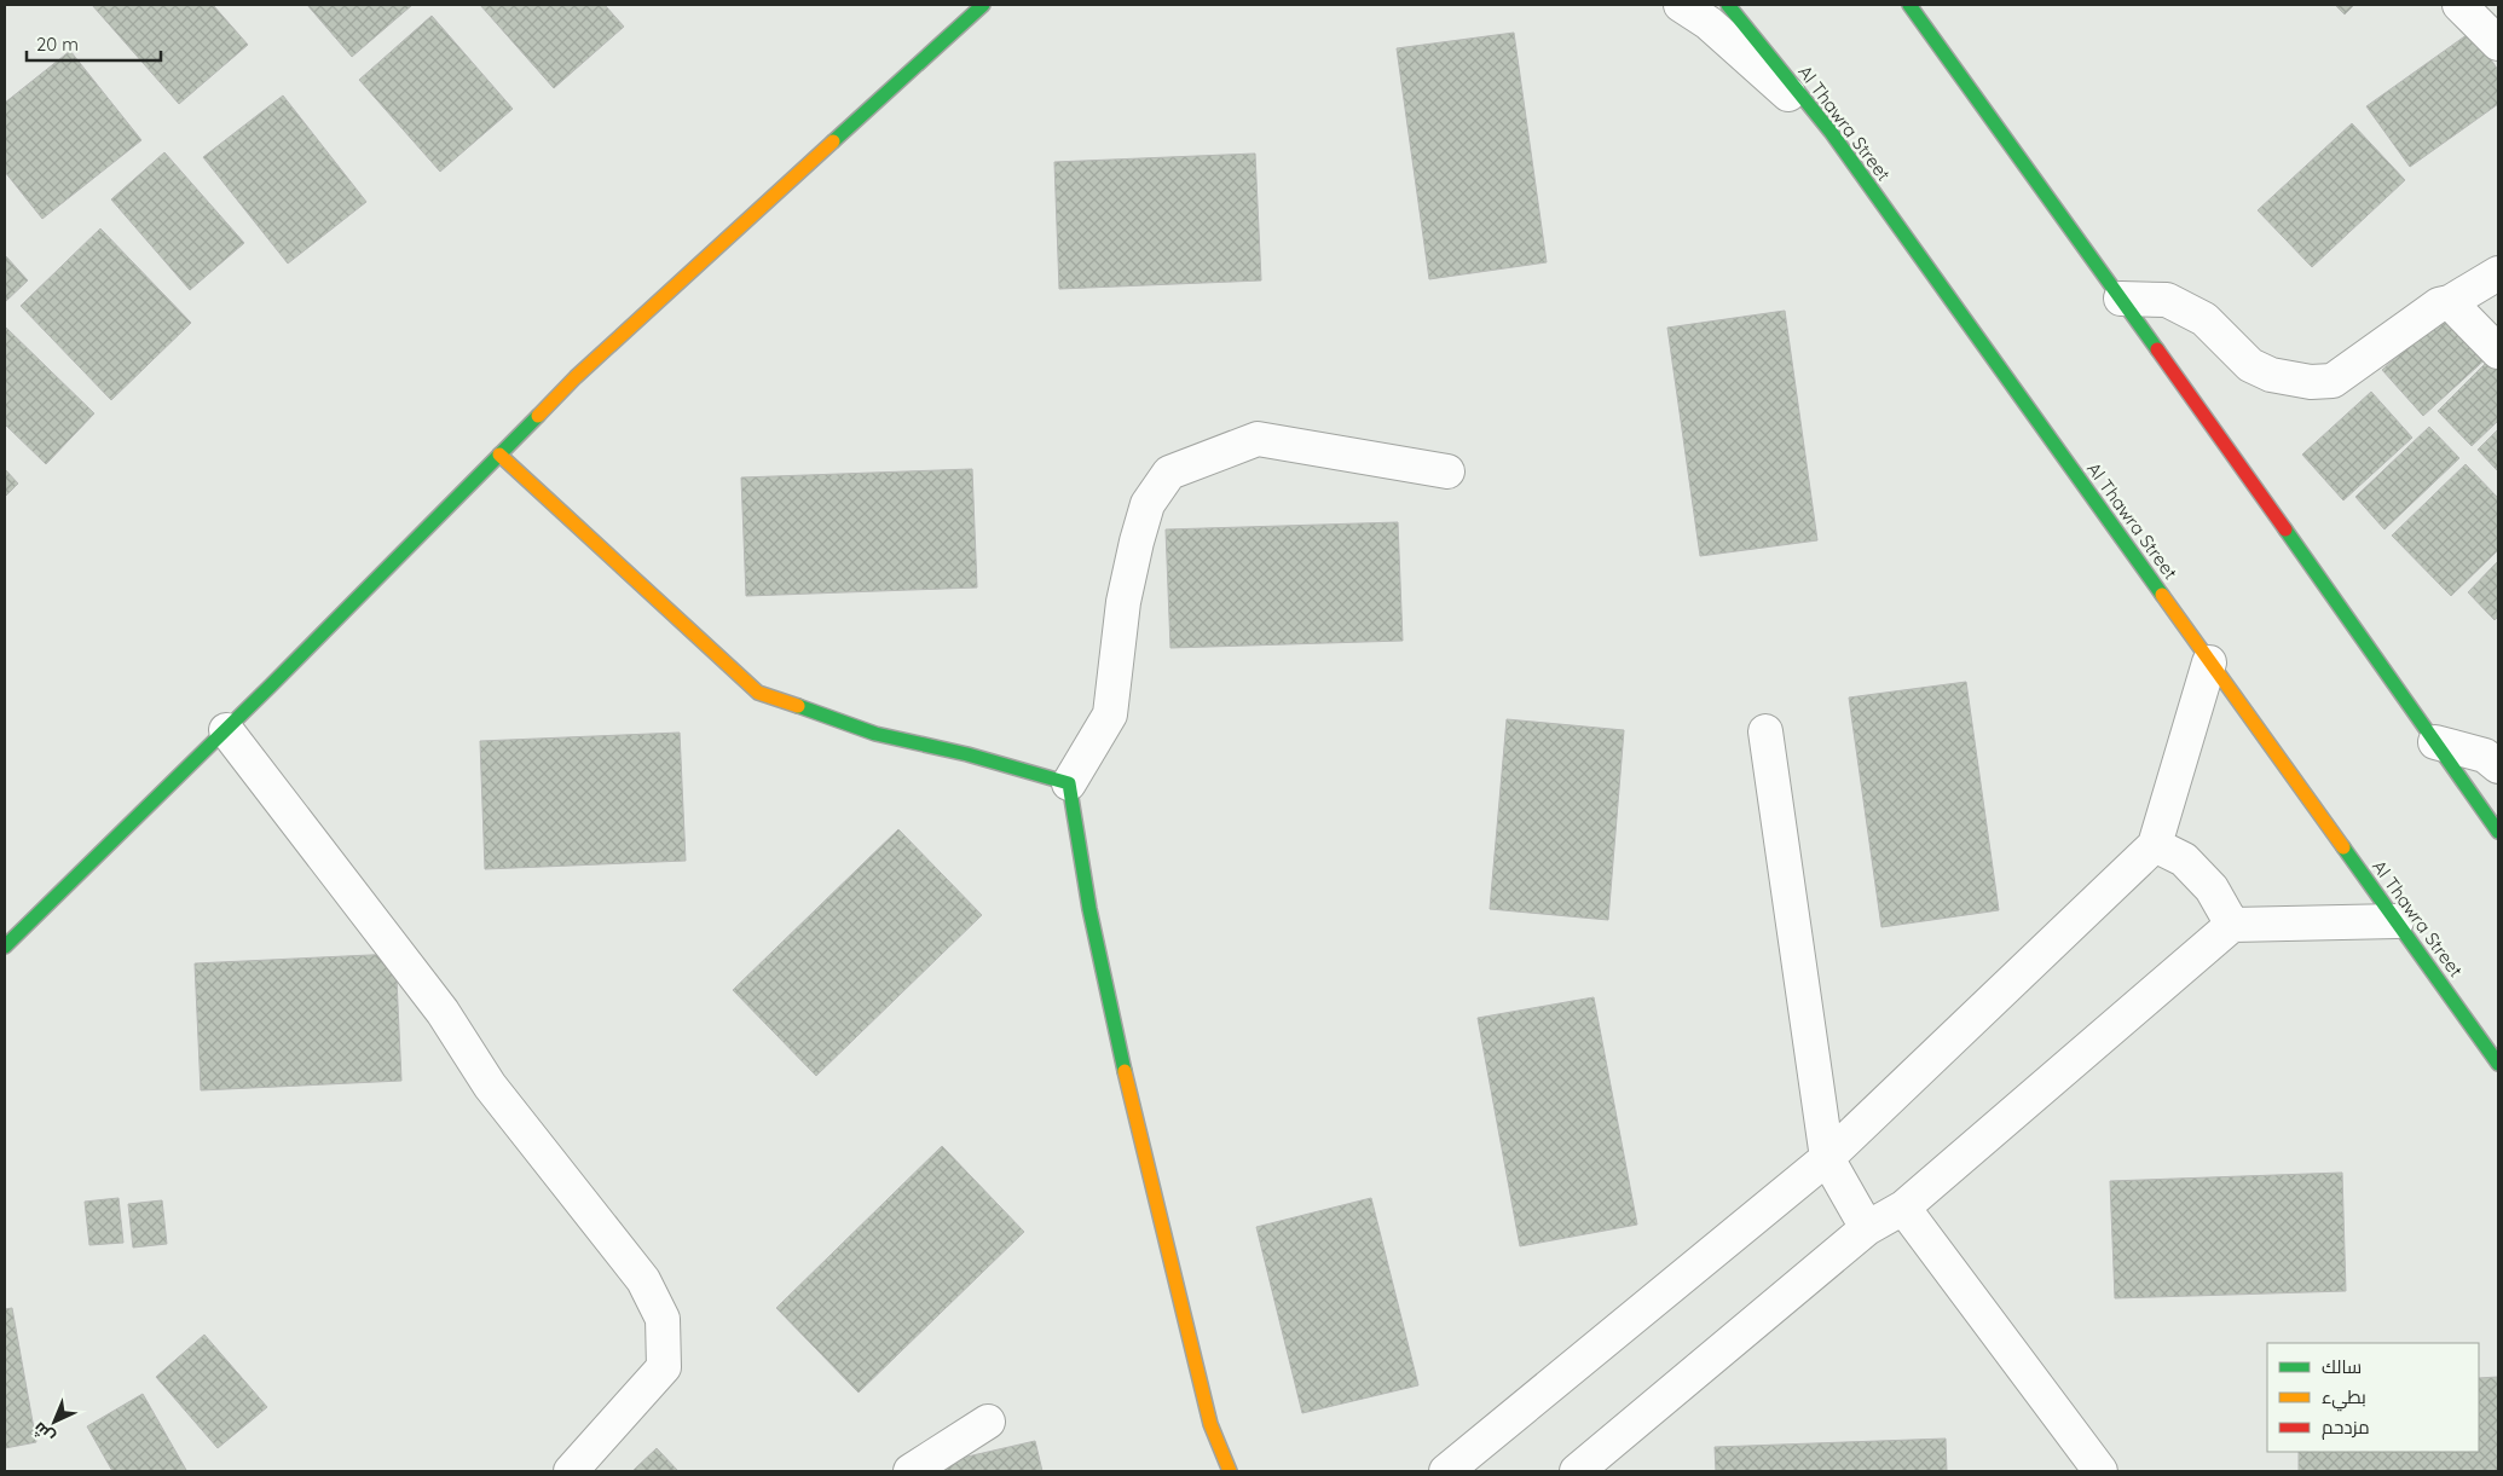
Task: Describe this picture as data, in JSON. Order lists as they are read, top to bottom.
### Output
{
  "streets": {
    "street": ["Al Thawra Street"]
  },
  "legend": ["سالك", "بطيء", "مزدحم"],
  "scale_bar": "20 m",
  "north": "bottom left"
}
